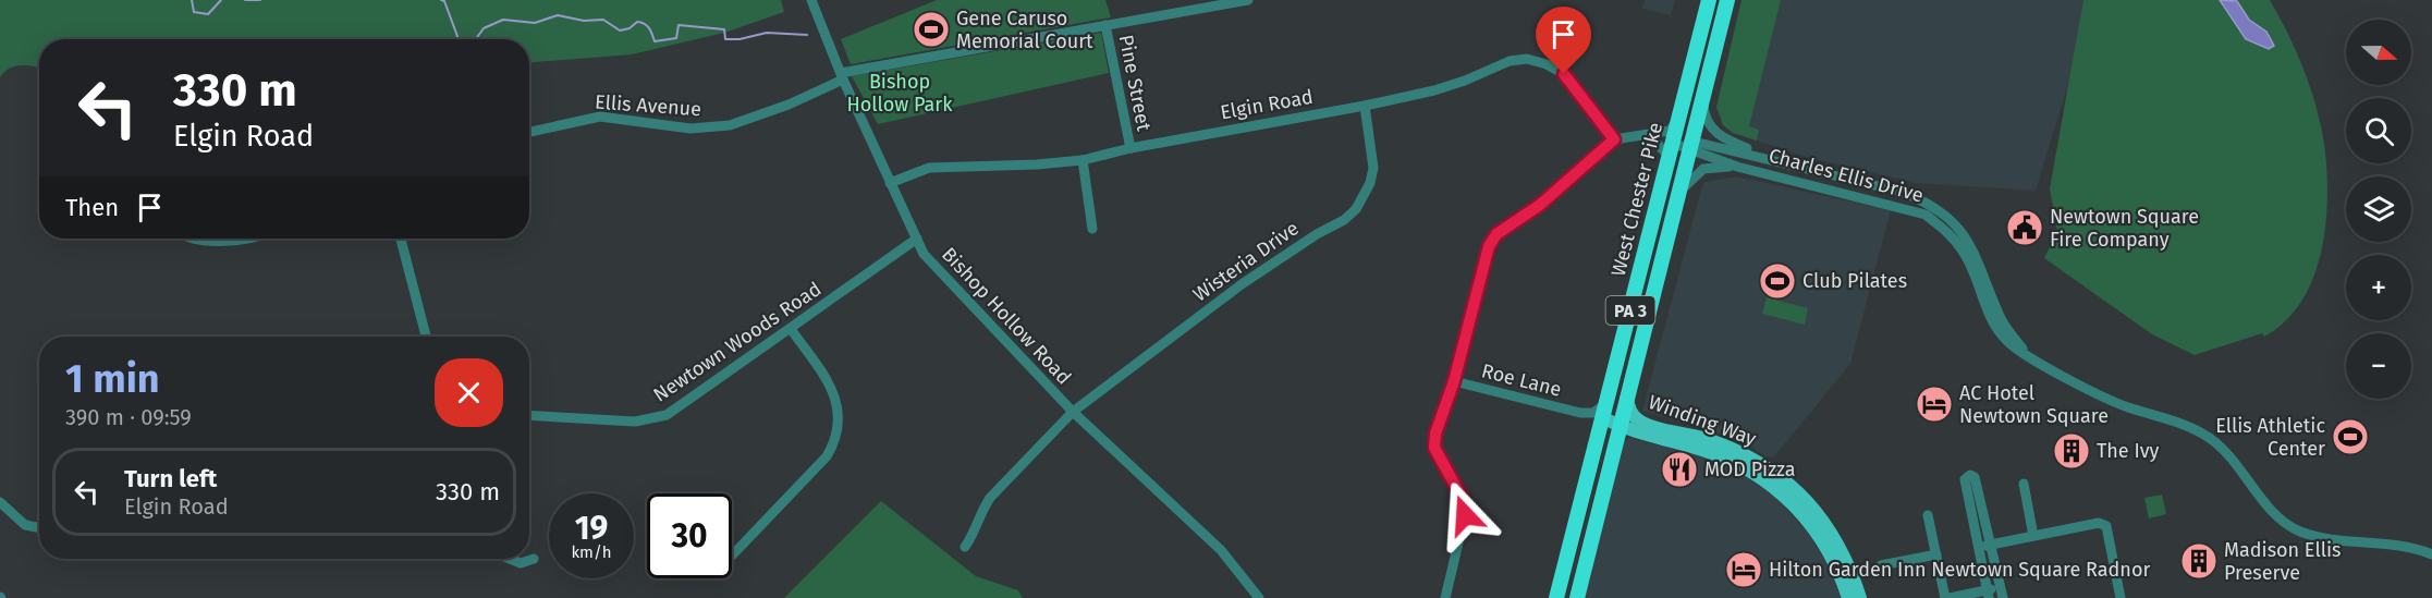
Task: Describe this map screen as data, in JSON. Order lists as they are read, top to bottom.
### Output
{
  "streets": {
    "highway": ["West Chester Pike", "PA 3"],
    "main road": ["Winding Way"],
    "street": [
      "Pine Street",
      "Elgin Road",
      "Ellis Avenue",
      "Charles Ellis Drive",
      "Wisteria Drive",
      "Bishop Hollow Road",
      "Newtown Woods Road",
      "Roe Lane"
    ]
  },
  "crossings": [
    ["Pine Street", "Elgin Road"],
    ["Pine Street", "Ellis Avenue"],
    ["Elgin Road", "Wisteria Drive"],
    ["Elgin Road", "Bishop Hollow Road"],
    ["Ellis Avenue", "Bishop Hollow Road"],
    ["Charles Ellis Drive", "West Chester Pike"],
    ["West Chester Pike", "Roe Lane"],
    ["West Chester Pike", "Winding Way"],
    ["Wisteria Drive", "Bishop Hollow Road"],
    ["Bishop Hollow Road", "Newtown Woods Road"],
    ["Roe Lane", "Winding Way"]
  ],
  "parks": ["Bishop Hollow Park"],
  "places": {
    "sports": ["Gene Caruso Memorial Court", "Club Pilates", "Ellis Athletic Center"],
    "public building": ["Newtown Square Fire Company"],
    "hotel": ["AC Hotel Newtown Square", "Hilton Garden Inn Newtown Square Radnor"],
    "building": ["The Ivy", "Madison Ellis Preserve"],
    "restaurant": ["MOD Pizza"]
  },
  "north": "right",
  "page": {
    "map_buttons": ["+", "−"],
    "turn": ["330 m", "Elgin Road"],
    "then": "Then",
    "heading": ["1 min", "390 m · 09:59"],
    "list": [
      {
        "name": "Turn left",
        "note": "Elgin Road",
        "value": "330 m"
      }
    ],
    "speed": "19 km/h",
    "limit": "30"
  }
}
